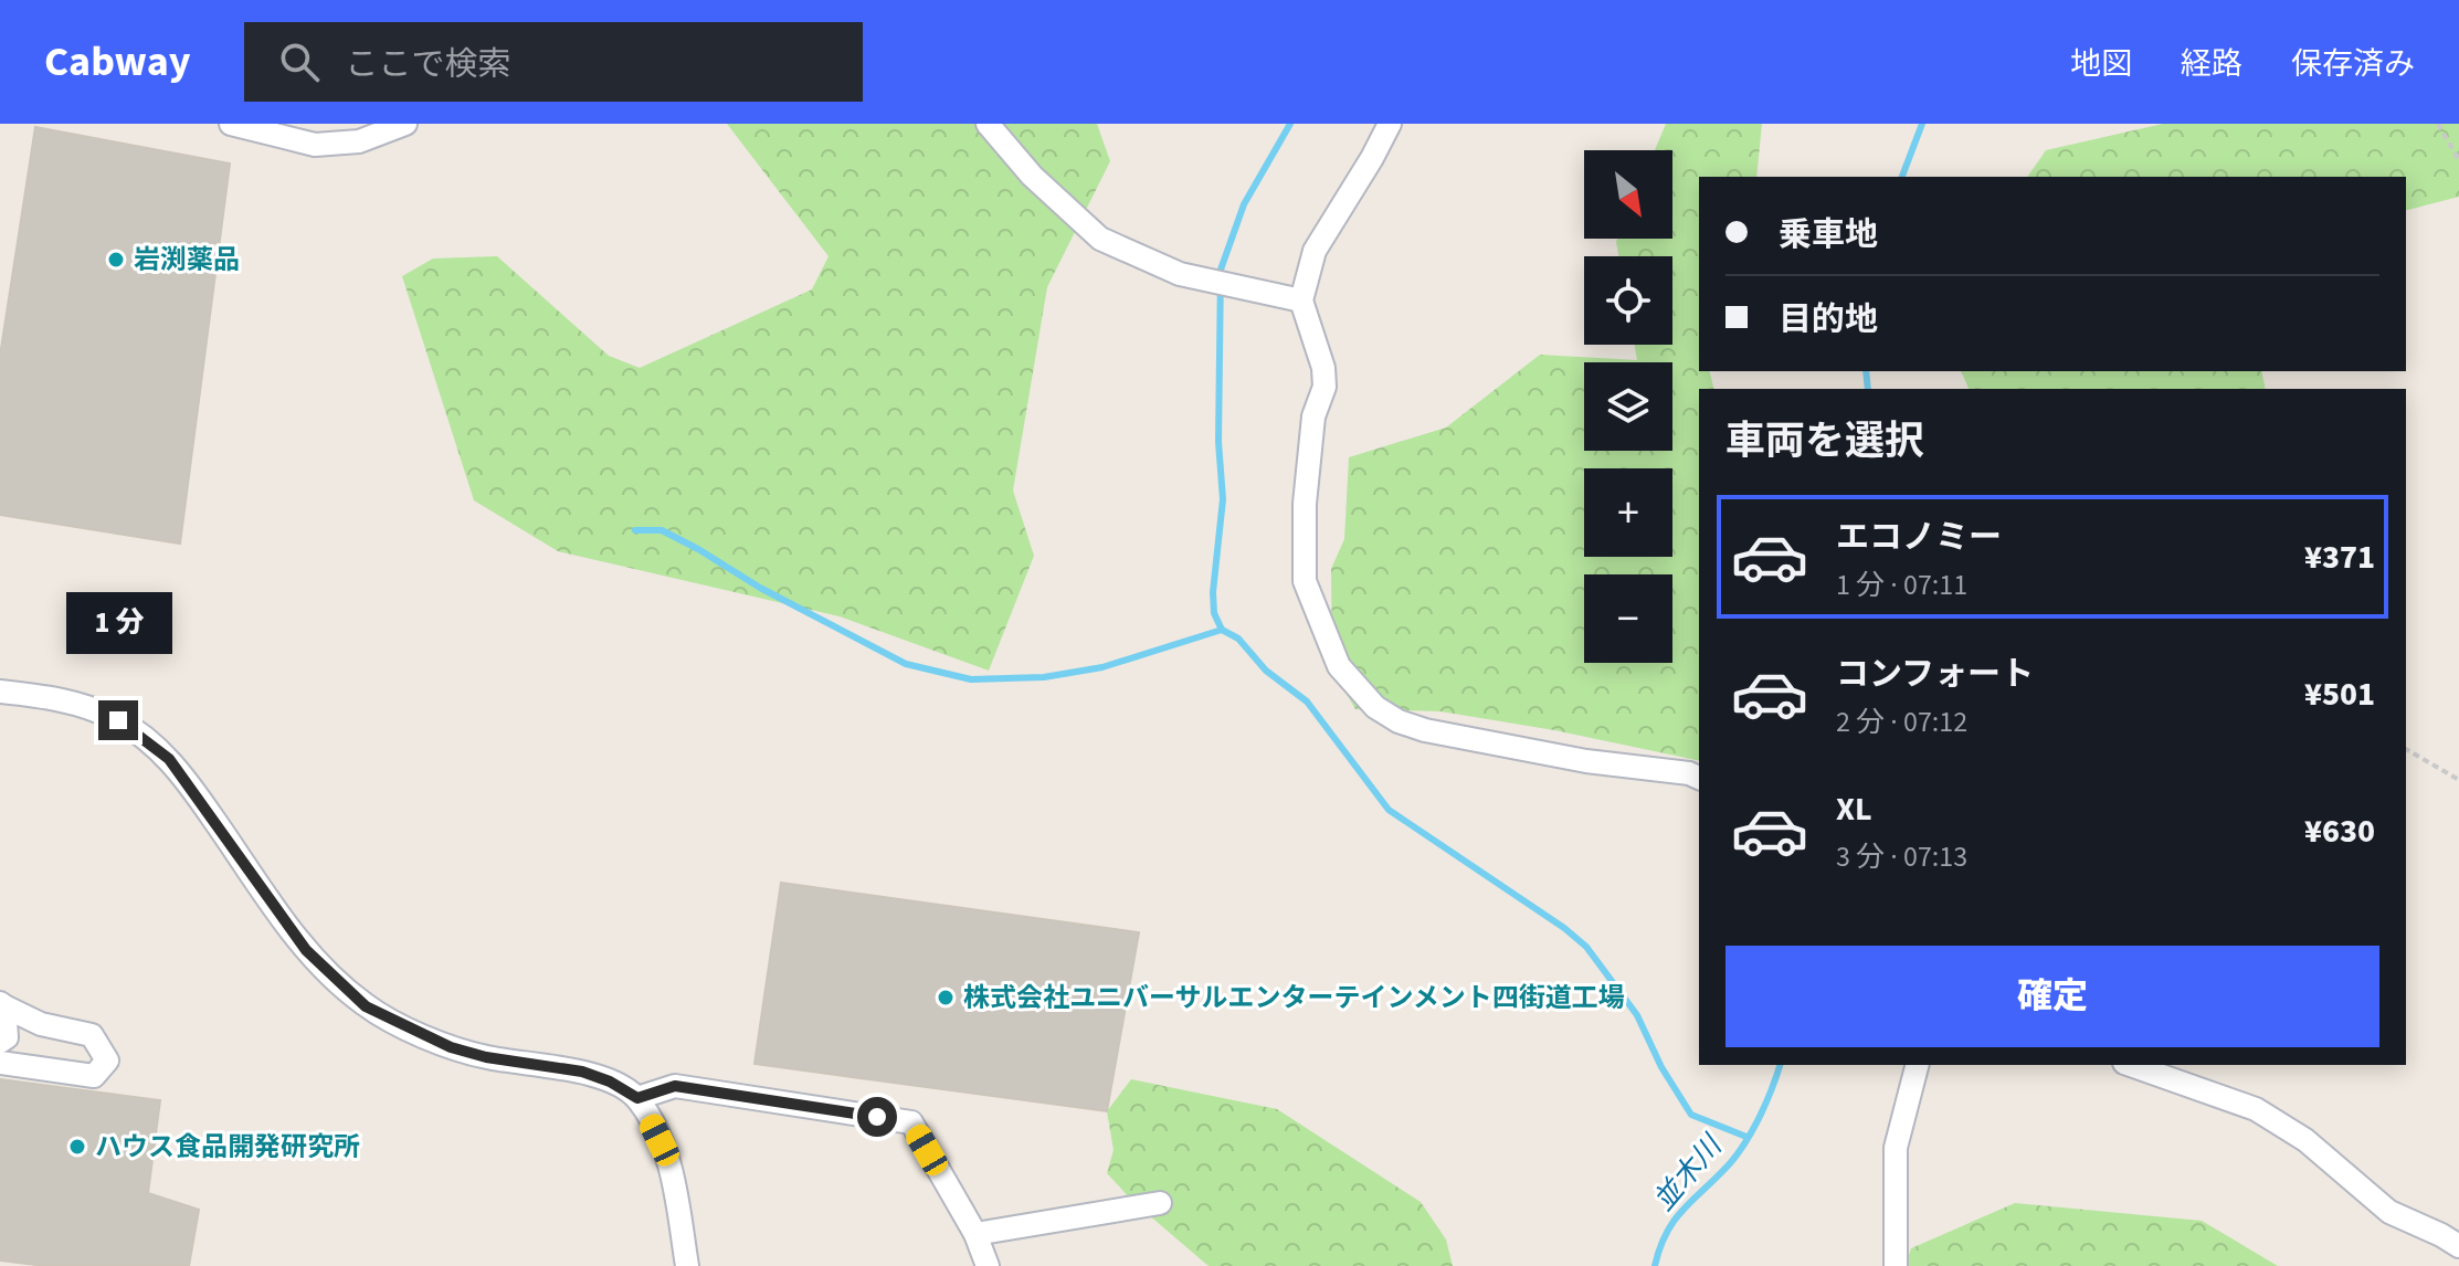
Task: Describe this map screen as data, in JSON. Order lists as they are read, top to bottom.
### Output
{
  "water": ["並木川"],
  "places": ["岩渕薬品", "株式会社ユニバーサルエンターテインメント四街道工場", "ハウス食品開発研究所"],
  "north": "bottom right",
  "page": {
    "header": "Cabway",
    "search": "ここで検索",
    "nav": ["地図", "経路", "保存済み"],
    "map_buttons": ["+", "−"],
    "banner": ["乗車地", "目的地"],
    "heading": "車両を選択",
    "list": [
      {
        "name": "エコノミー",
        "note": "1 分 · 07:11",
        "value": "¥371"
      },
      {
        "name": "コンフォート",
        "note": "2 分 · 07:12",
        "value": "¥501"
      },
      {
        "name": "XL",
        "note": "3 分 · 07:13",
        "value": "¥630"
      }
    ],
    "bubble": "1 分",
    "buttons": "確定"
  }
}
